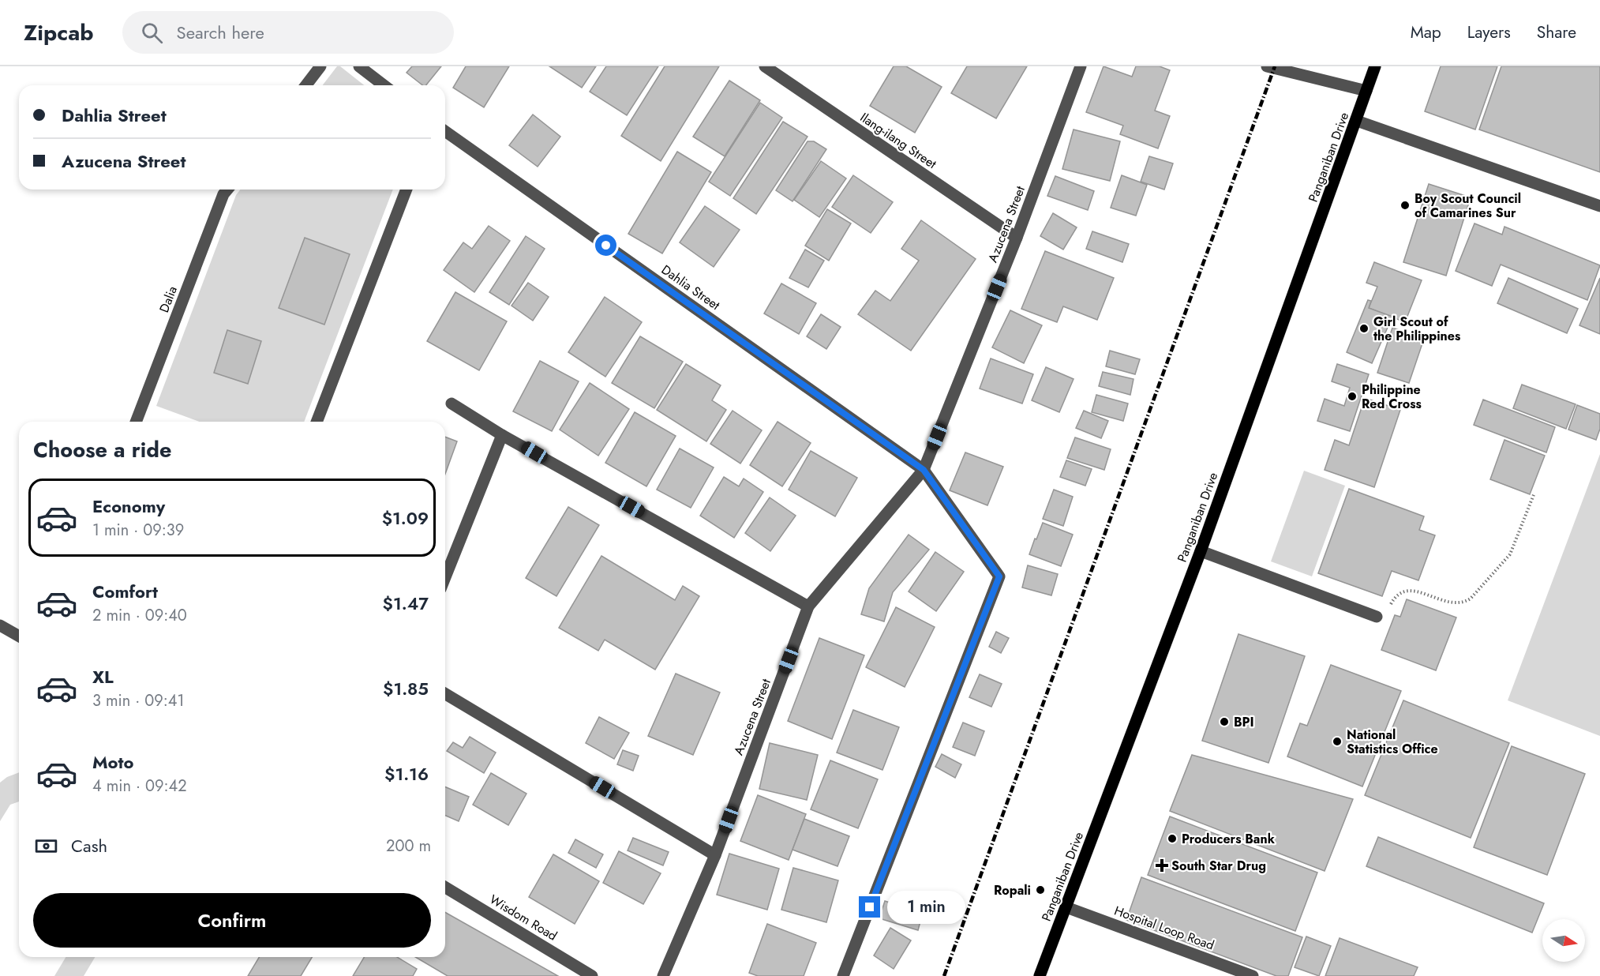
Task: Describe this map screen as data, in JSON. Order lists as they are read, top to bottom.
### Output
{
  "streets": {
    "main road": ["Panganiban Drive"],
    "street": [
      "Ilang-ilang Street",
      "Azucena Street",
      "Dahlia Street",
      "Dalia",
      "Wisdom Road",
      "Hospital Loop Road"
    ]
  },
  "crossings": [
    ["Ilang-ilang Street", "Azucena Street"],
    ["Panganiban Drive", "Hospital Loop Road"],
    ["Azucena Street", "Dahlia Street"]
  ],
  "places": {
    "other": [
      "Boy Scout Council of Camarines Sur",
      "Girl Scout of the Philippines",
      "Philippine Red Cross",
      "BPI",
      "National Statistics Office",
      "Producers Bank",
      "Ropali"
    ],
    "health": ["South Star Drug"]
  },
  "north": "right",
  "page": {
    "header": "Zipcab",
    "search": "Search here",
    "nav": ["Map", "Layers", "Share"],
    "banner": ["Dahlia Street", "Azucena Street"],
    "heading": "Choose a ride",
    "list": [
      {
        "name": "Economy",
        "note": "1 min · 09:39",
        "value": "$1.09"
      },
      {
        "name": "Comfort",
        "note": "2 min · 09:40",
        "value": "$1.47"
      },
      {
        "name": "XL",
        "note": "3 min · 09:41",
        "value": "$1.85"
      },
      {
        "name": "Moto",
        "note": "4 min · 09:42",
        "value": "$1.16"
      }
    ],
    "pay": ["Cash", "200 m"],
    "buttons": "Confirm",
    "bubble": "1 min"
  }
}
